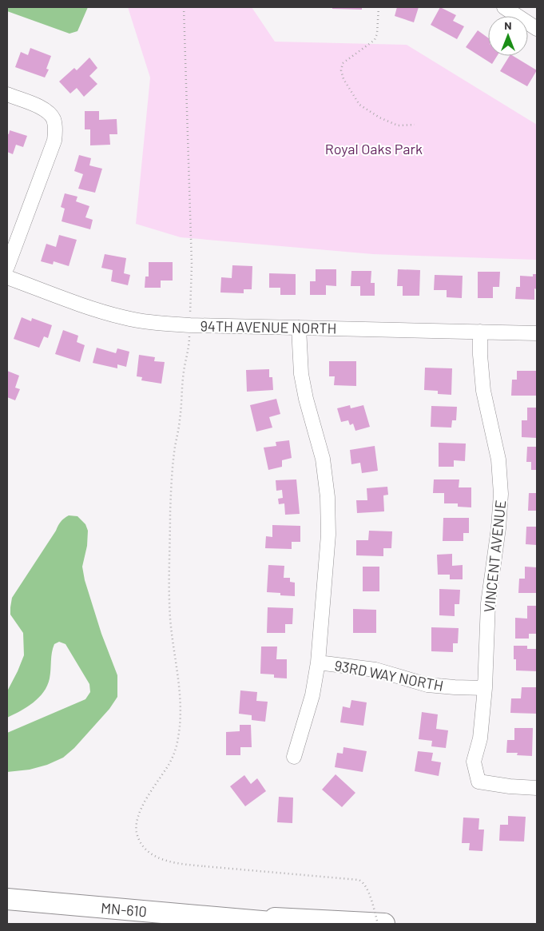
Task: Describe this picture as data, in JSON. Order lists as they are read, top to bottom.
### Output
{
  "streets": {
    "highway": ["MN-610"],
    "street": ["94TH AVENUE NORTH", "VINCENT AVENUE", "93RD WAY NORTH"]
  },
  "crossings": [
    ["94TH AVENUE NORTH", "VINCENT AVENUE"],
    ["VINCENT AVENUE", "93RD WAY NORTH"]
  ],
  "parks": ["Royal Oaks Park"],
  "north": "top"
}
